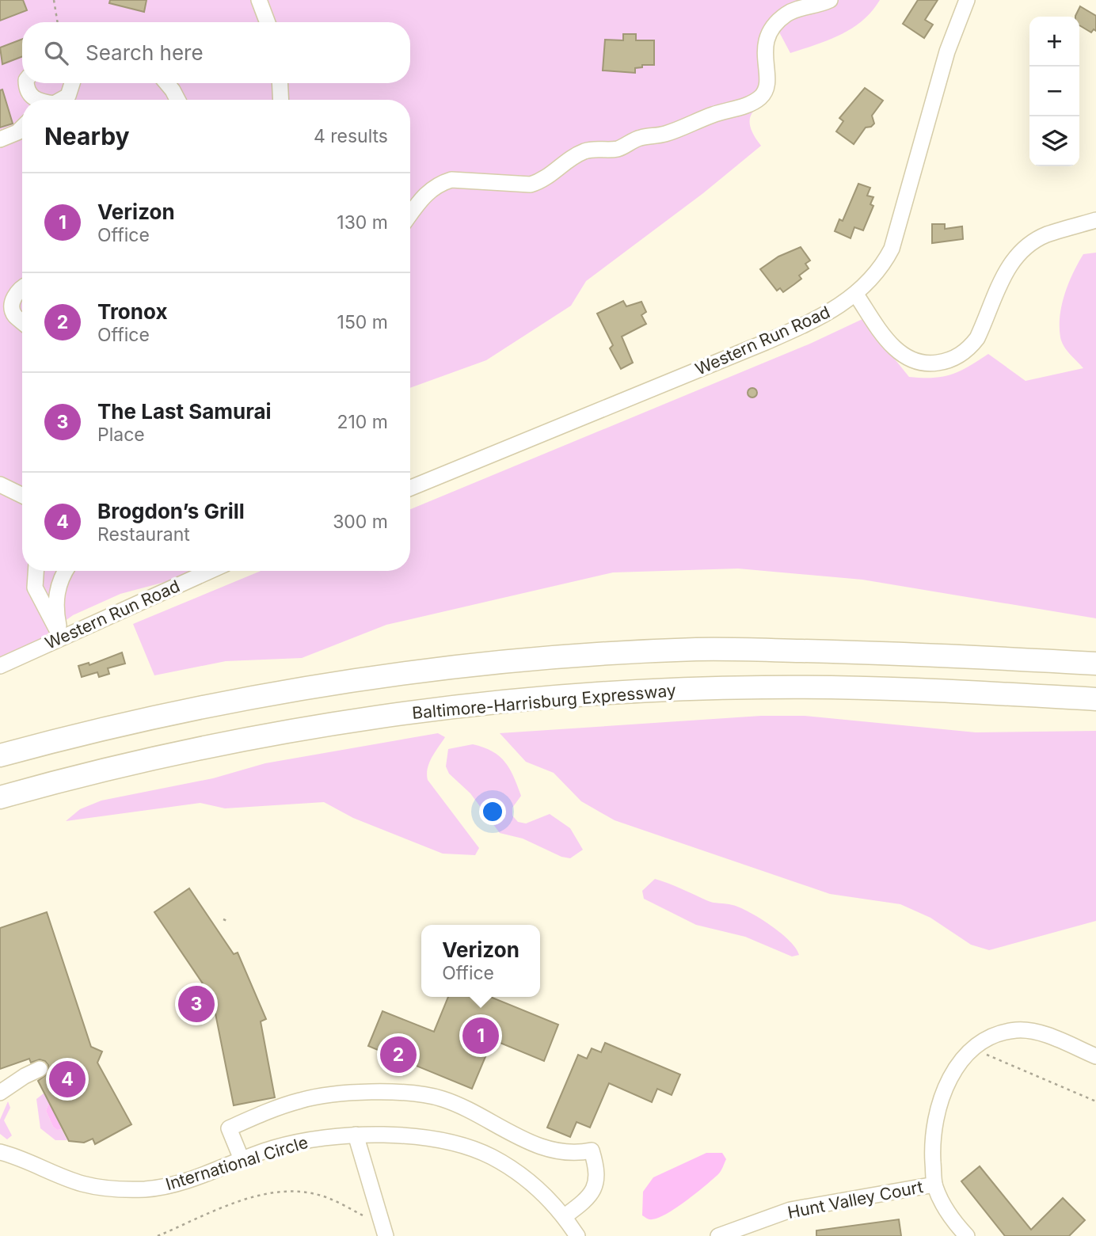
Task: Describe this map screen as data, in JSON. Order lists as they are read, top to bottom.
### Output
{
  "streets": {
    "highway": ["Baltimore-Harrisburg Expressway"],
    "street": ["Western Run Road", "International Circle", "Hunt Valley Court"]
  },
  "page": {
    "map_buttons": ["+", "−"],
    "search": "Search here",
    "heading": ["Nearby", "4 results"],
    "list": [
      {
        "mark": "1",
        "name": "Verizon",
        "note": "Office",
        "value": "130 m"
      },
      {
        "mark": "2",
        "name": "Tronox",
        "note": "Office",
        "value": "150 m"
      },
      {
        "mark": "3",
        "name": "The Last Samurai",
        "note": "Place",
        "value": "210 m"
      },
      {
        "mark": "4",
        "name": "Brogdon’s Grill",
        "note": "Restaurant",
        "value": "300 m"
      }
    ],
    "popup": ["Verizon", "Office"],
    "pins": [
      "3",
      "1",
      "2",
      "4"
    ]
  }
}
